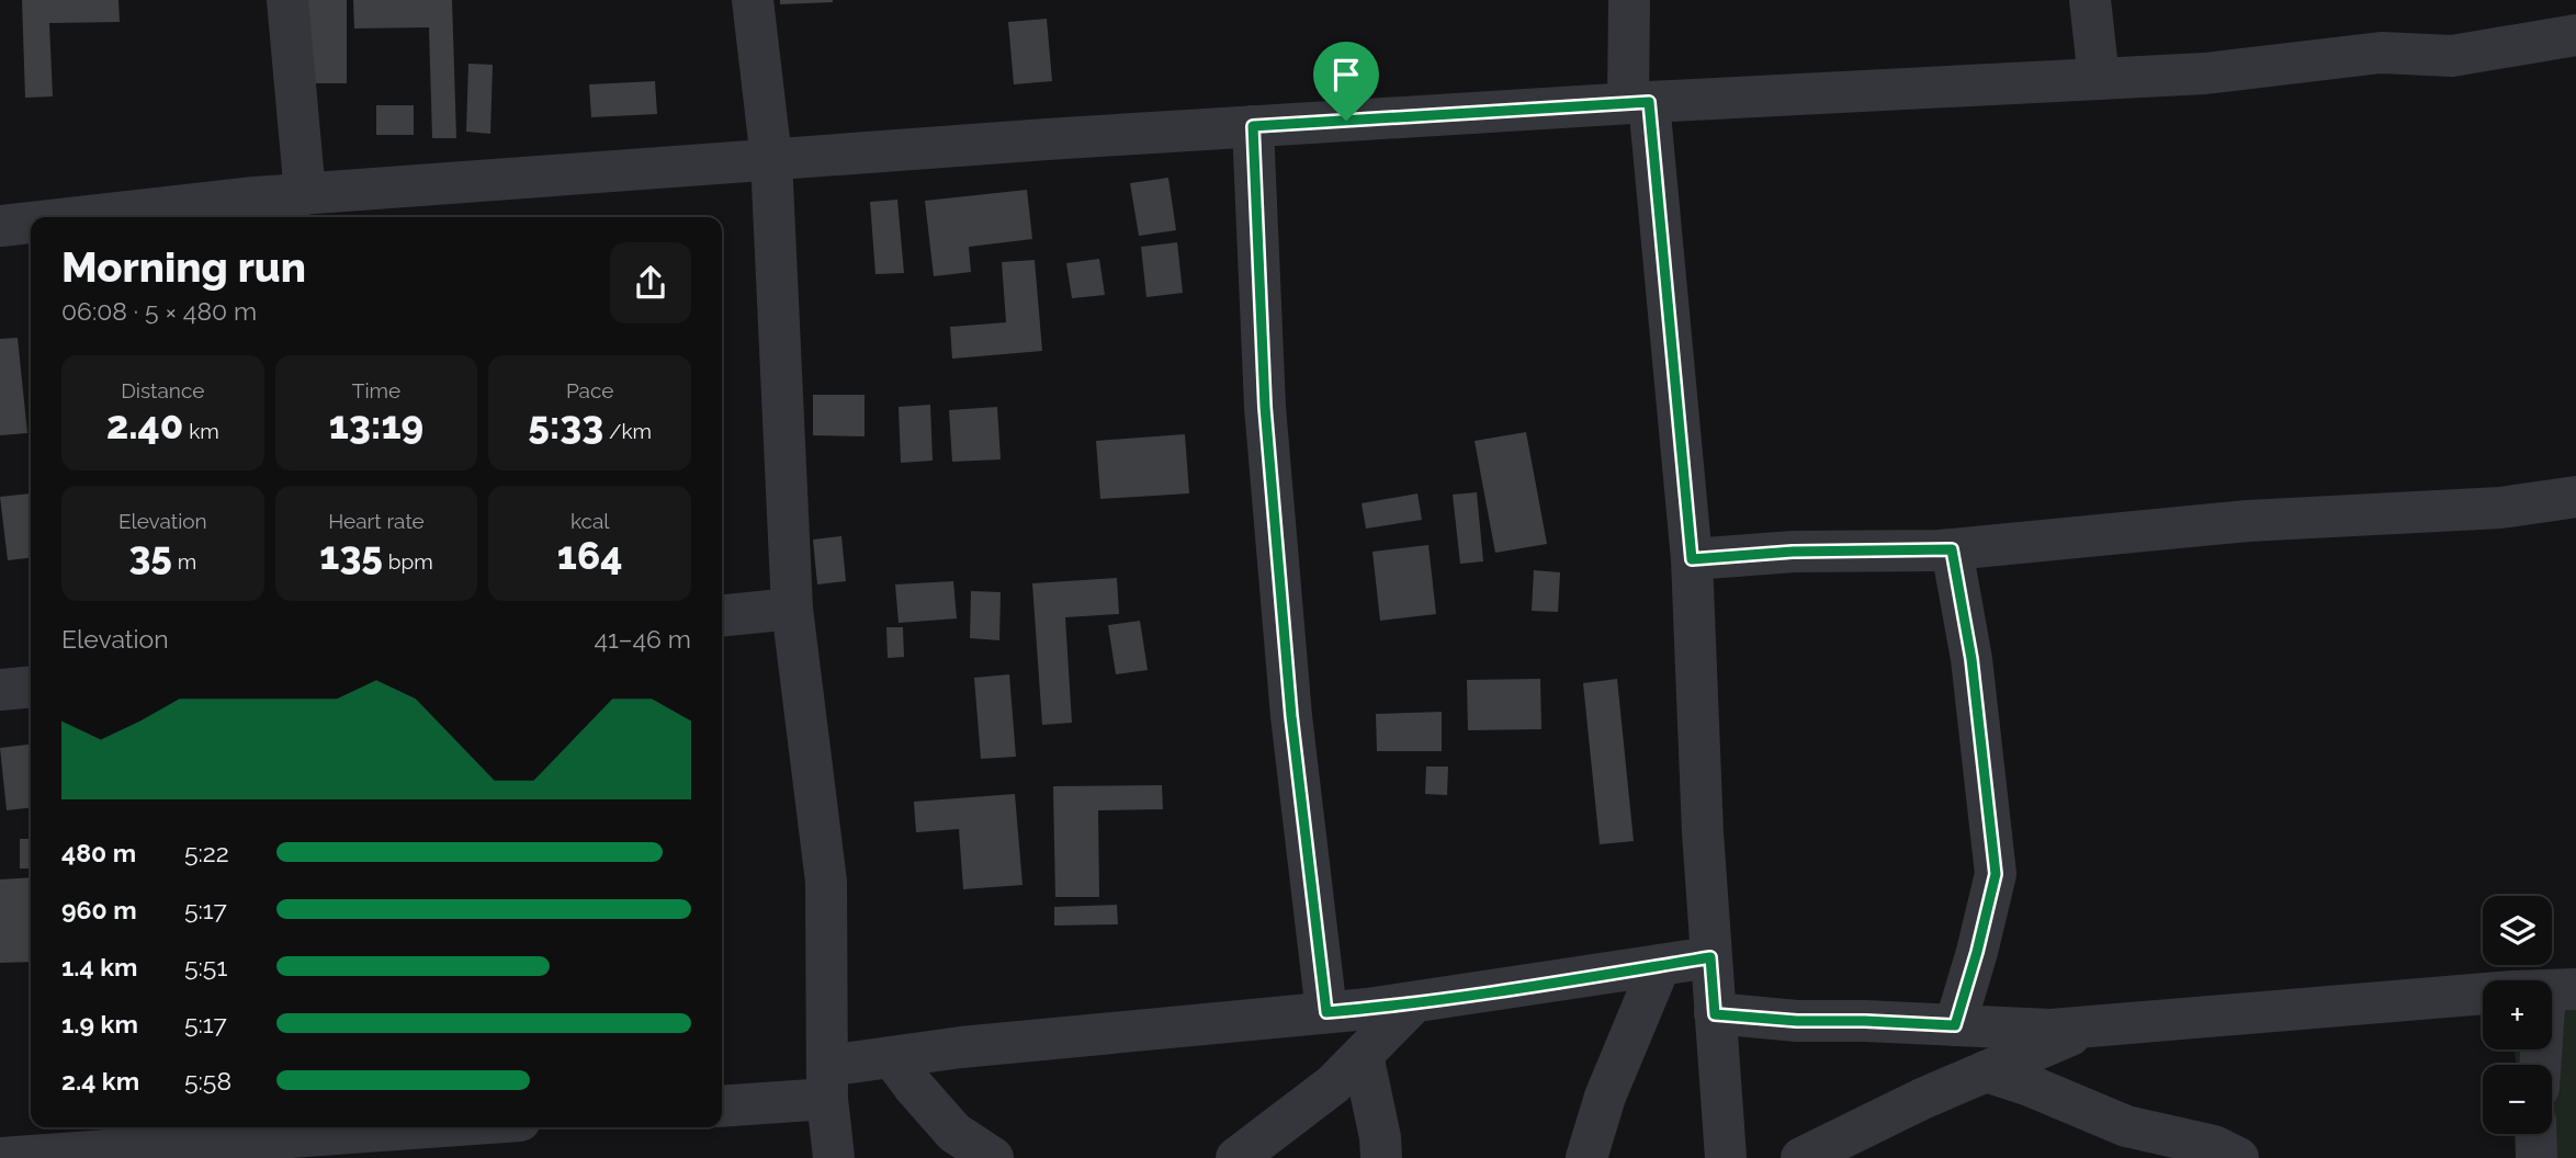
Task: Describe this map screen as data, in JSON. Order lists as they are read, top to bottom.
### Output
{
  "page": {
    "heading": ["Morning run", "06:08 · 5 × 480 m"],
    "stats": [
      ["Distance", "2.40 km"],
      ["Time", "13:19"],
      ["Pace", "5:33 /km"],
      ["Elevation", "35 m"],
      ["Heart rate", "135 bpm"],
      ["kcal", "164"]
    ],
    "chart": ["Elevation", "41–46 m"],
    "list": [
      {
        "name": "480 m",
        "note": "5:22"
      },
      {
        "name": "960 m",
        "note": "5:17"
      },
      {
        "name": "1.4 km",
        "note": "5:51"
      },
      {
        "name": "1.9 km",
        "note": "5:17"
      },
      {
        "name": "2.4 km",
        "note": "5:58"
      }
    ],
    "map_buttons": ["+", "−"]
  }
}
